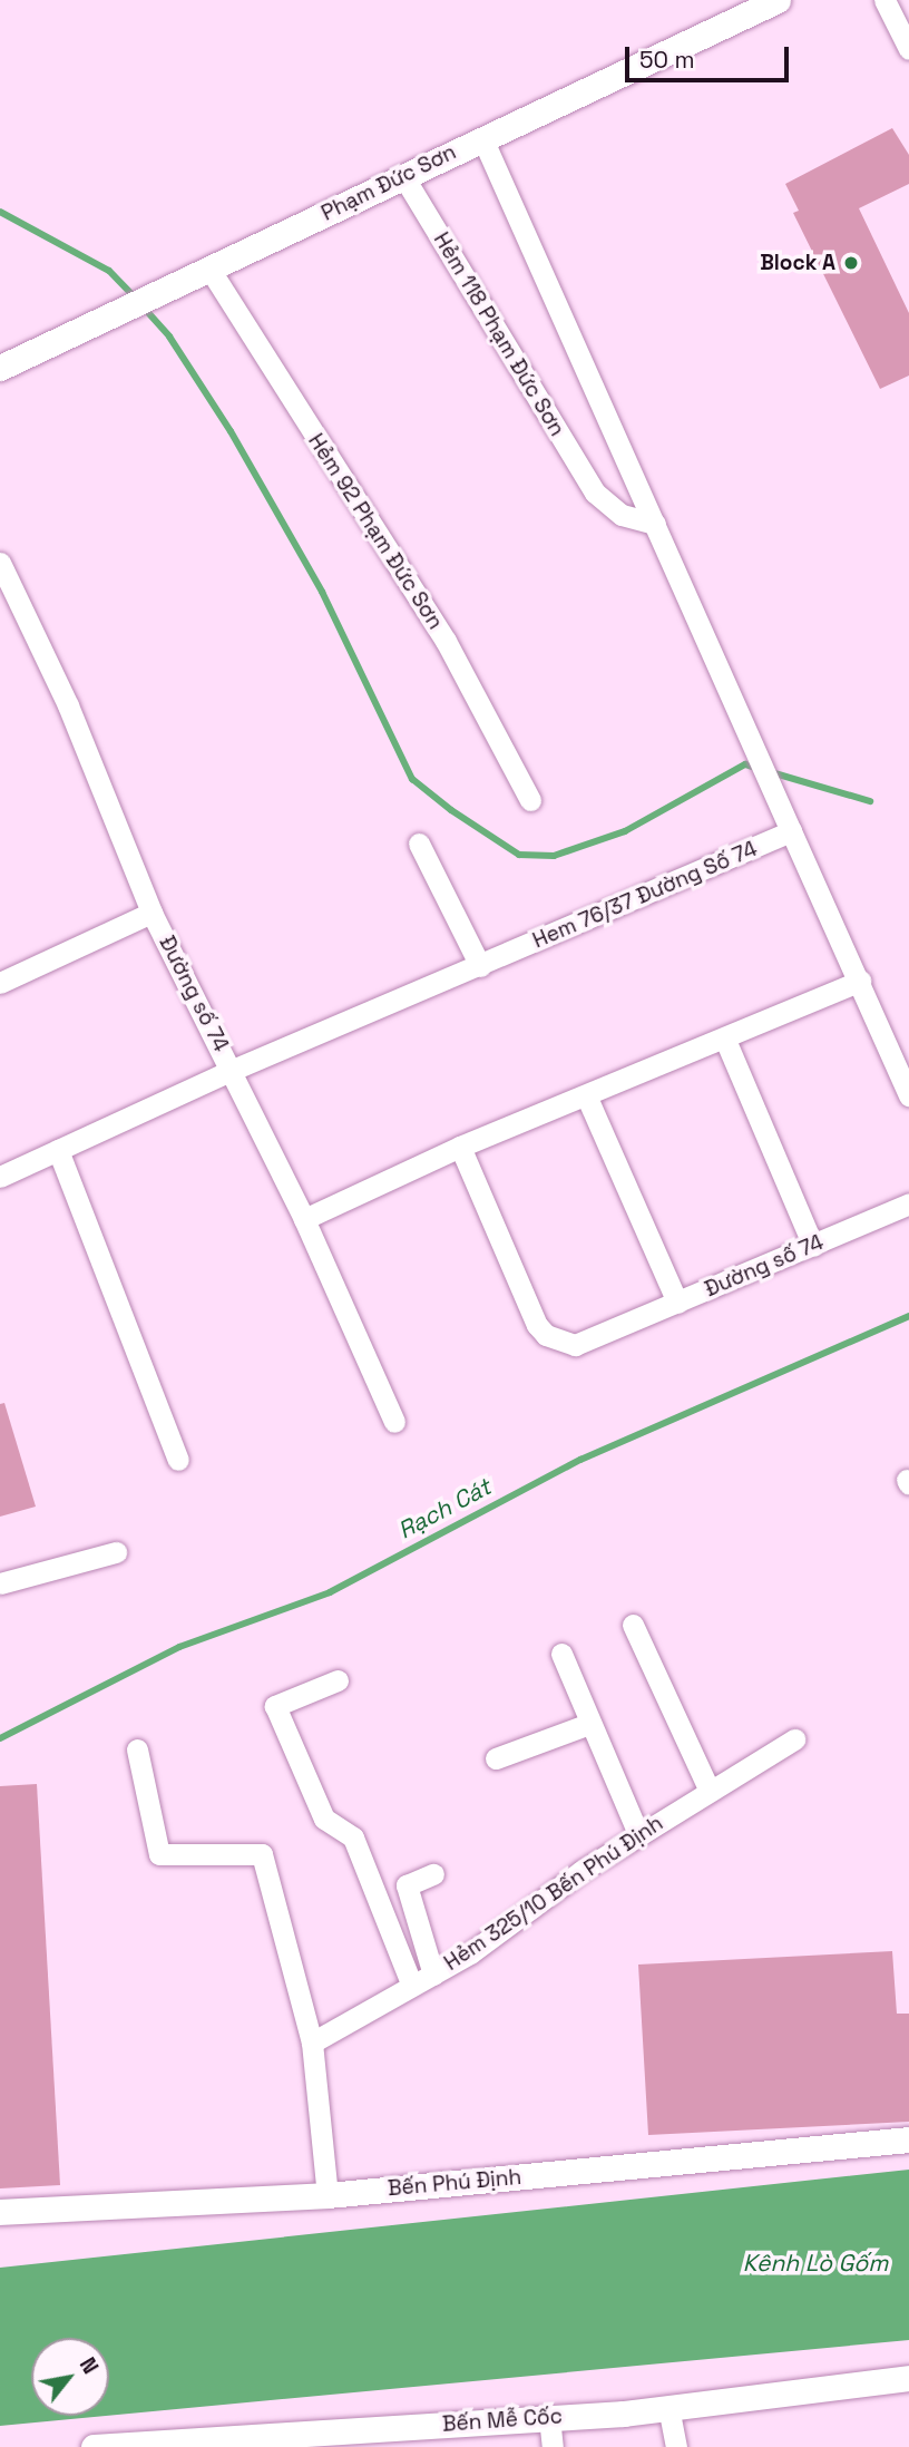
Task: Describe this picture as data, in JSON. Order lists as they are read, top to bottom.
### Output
{
  "streets": {
    "street": [
      "Phạm Đức Sơn",
      "Hẻm 118 Phạm Đức Sơn",
      "Hẻm 92 Phạm Đức Sơn",
      "Hem 76/37 Đường Số 74",
      "Đường số 74",
      "Hẻm 325/10 Bến Phú Định",
      "Bến Phú Định",
      "Bến Mễ Cốc"
    ]
  },
  "crossings": [
    ["Phạm Đức Sơn", "Hẻm 118 Phạm Đức Sơn"],
    ["Phạm Đức Sơn", "Hẻm 92 Phạm Đức Sơn"],
    ["Hem 76/37 Đường Số 74", "Đường số 74"]
  ],
  "water": ["Rạch Cát", "Kênh Lò Gốm"],
  "places": ["Block A"],
  "scale_bar": "50 m",
  "north": "top right"
}
